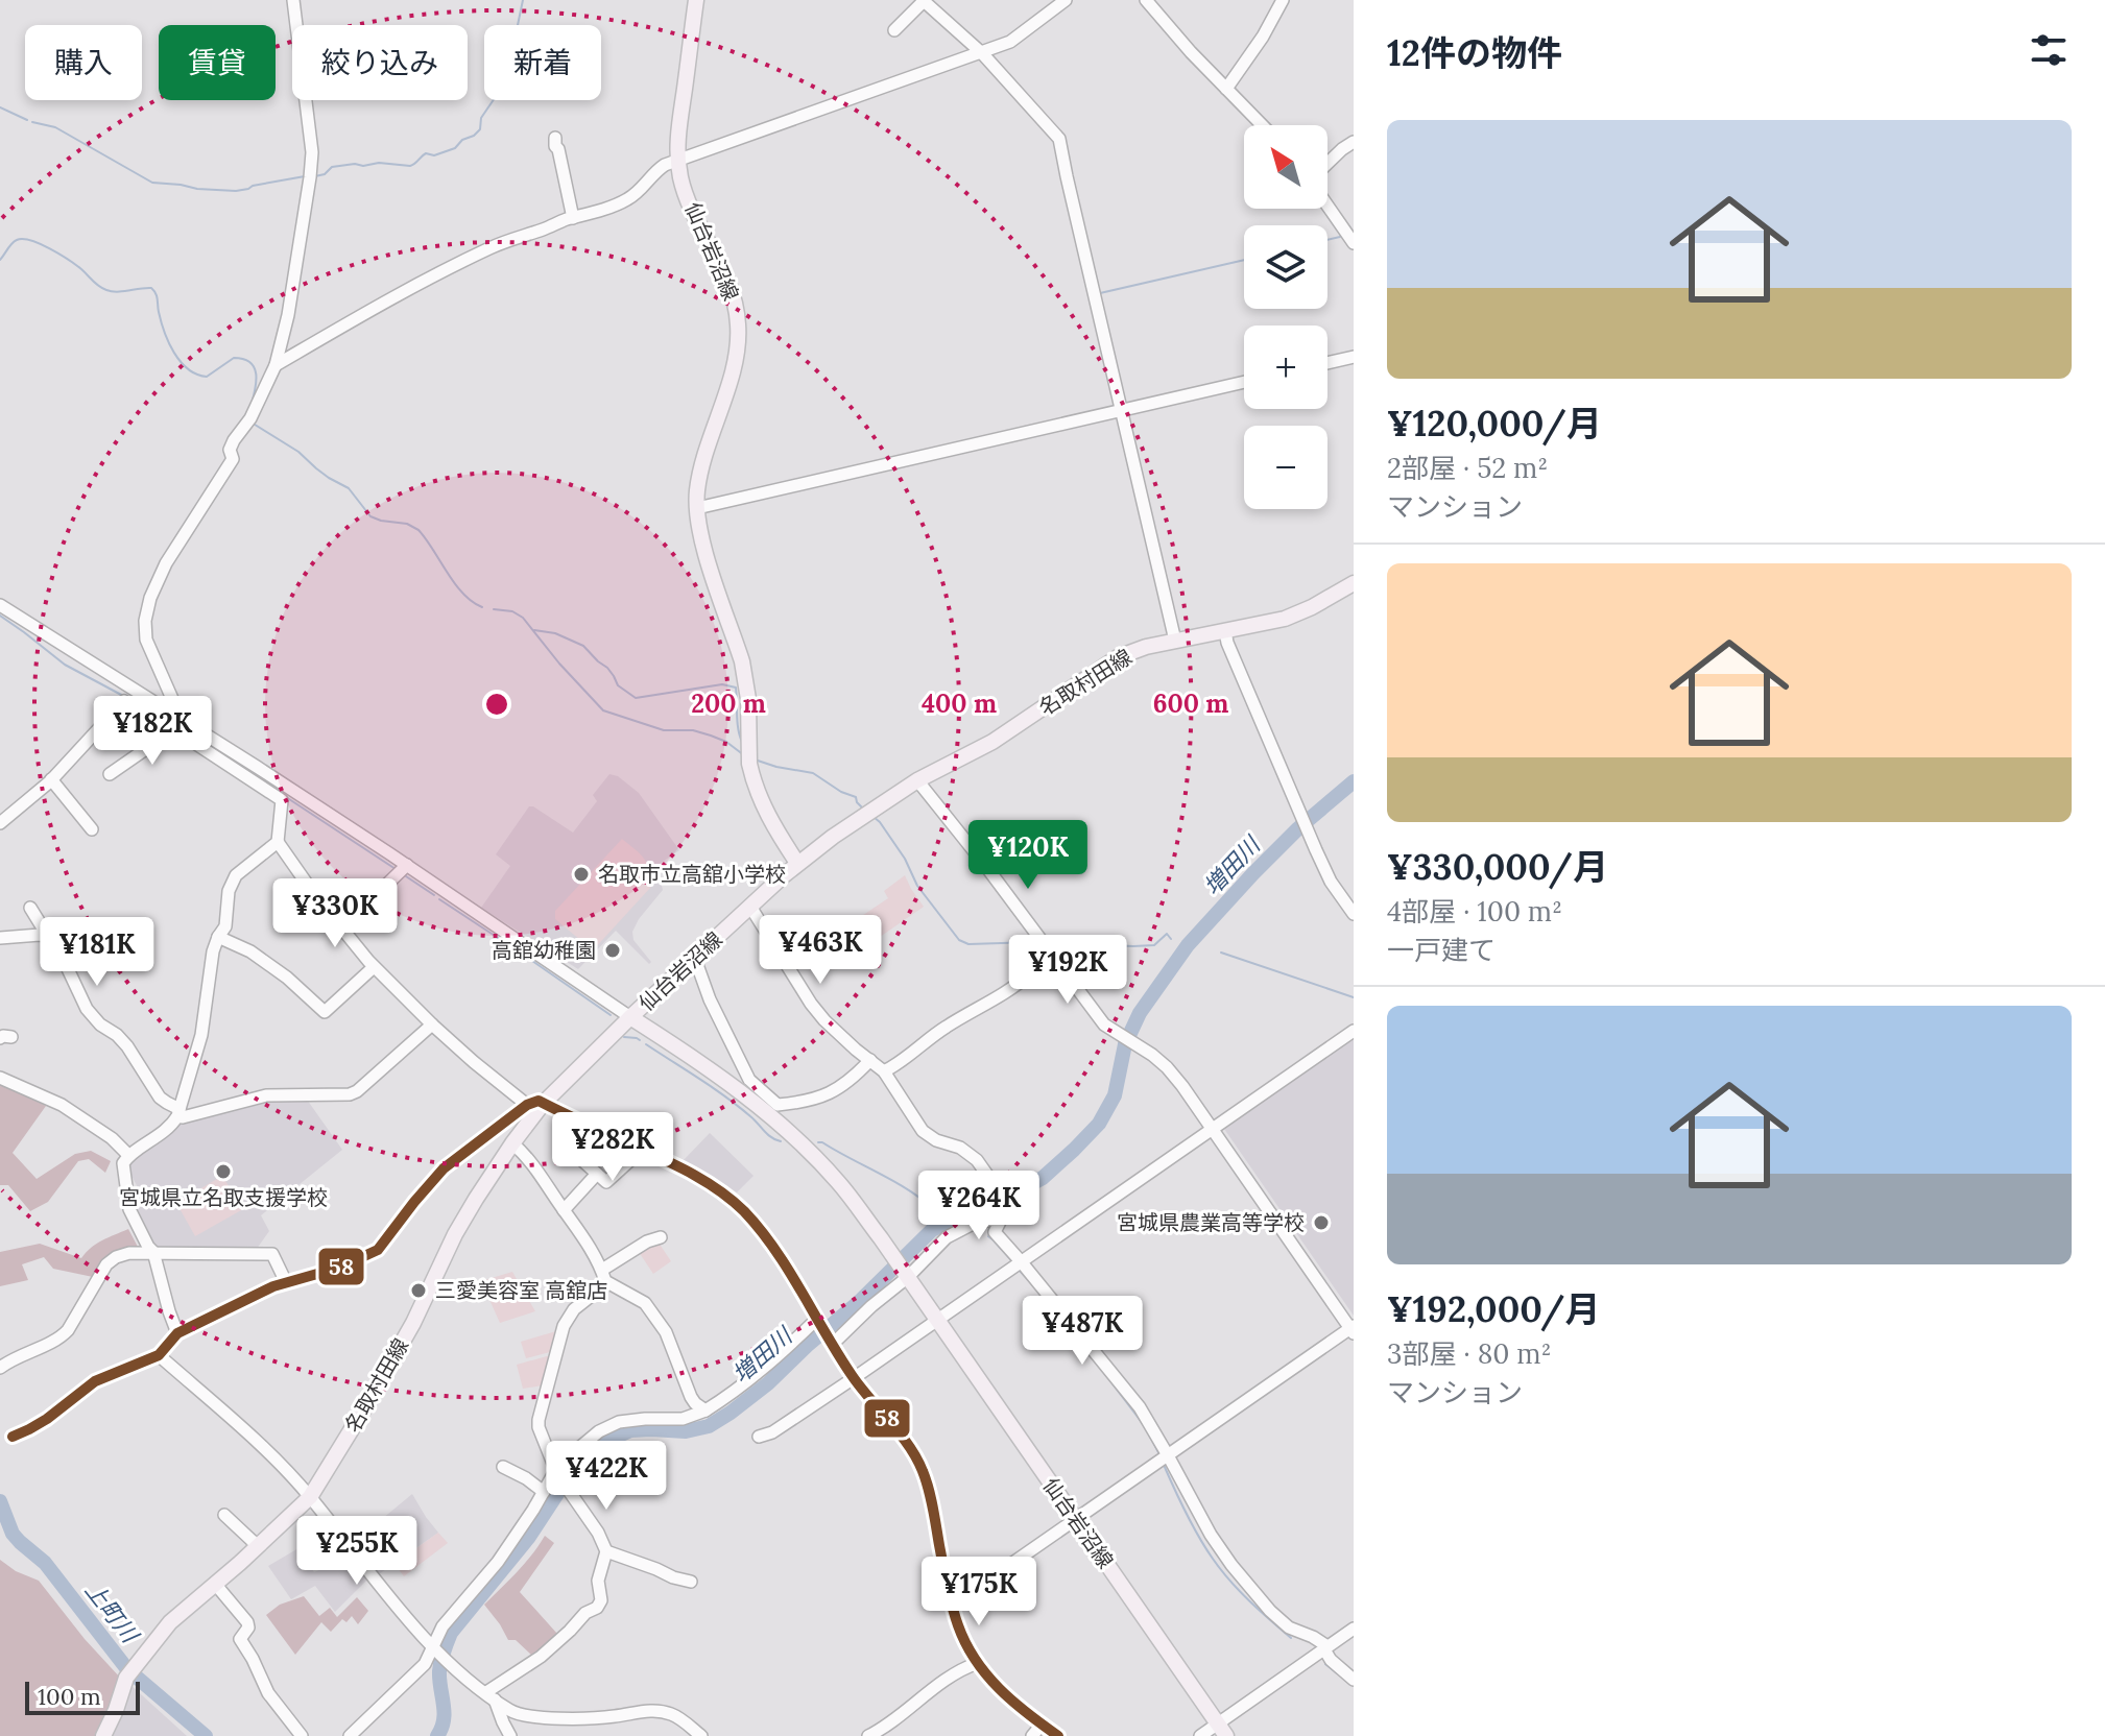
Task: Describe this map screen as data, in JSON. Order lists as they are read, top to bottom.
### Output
{
  "streets": {
    "main road": ["仙台岩沼線", "名取村田線"]
  },
  "crossings": [
    ["仙台岩沼線", "名取村田線"]
  ],
  "water": ["増田川", "上町川"],
  "places": [
    "名取市立高舘小学校",
    "高舘幼稚園",
    "宮城県立名取支援学校",
    "宮城県農業高等学校",
    "三愛美容室 高舘店"
  ],
  "lines": ["transit line 58"],
  "scale_bar": "100 m",
  "north": "top left",
  "page": {
    "heading": "12件の物件",
    "chip": [
      "購入",
      "賃貸",
      "絞り込み",
      "新着"
    ],
    "list": [
      {
        "name": "¥120,000/月",
        "note": "2部屋 · 52 m² · マンション"
      },
      {
        "name": "¥330,000/月",
        "note": "4部屋 · 100 m² · 一戸建て"
      },
      {
        "name": "¥192,000/月",
        "note": "3部屋 · 80 m² · マンション"
      }
    ],
    "map_buttons": ["+", "−"],
    "price": [
      "¥182K",
      "¥120K",
      "¥330K",
      "¥463K",
      "¥181K",
      "¥192K",
      "¥282K",
      "¥264K",
      "¥487K",
      "¥422K",
      "¥255K",
      "¥175K"
    ],
    "scale": "100 m"
  },
  "rings": ["200 m", "400 m", "600 m"]
}
